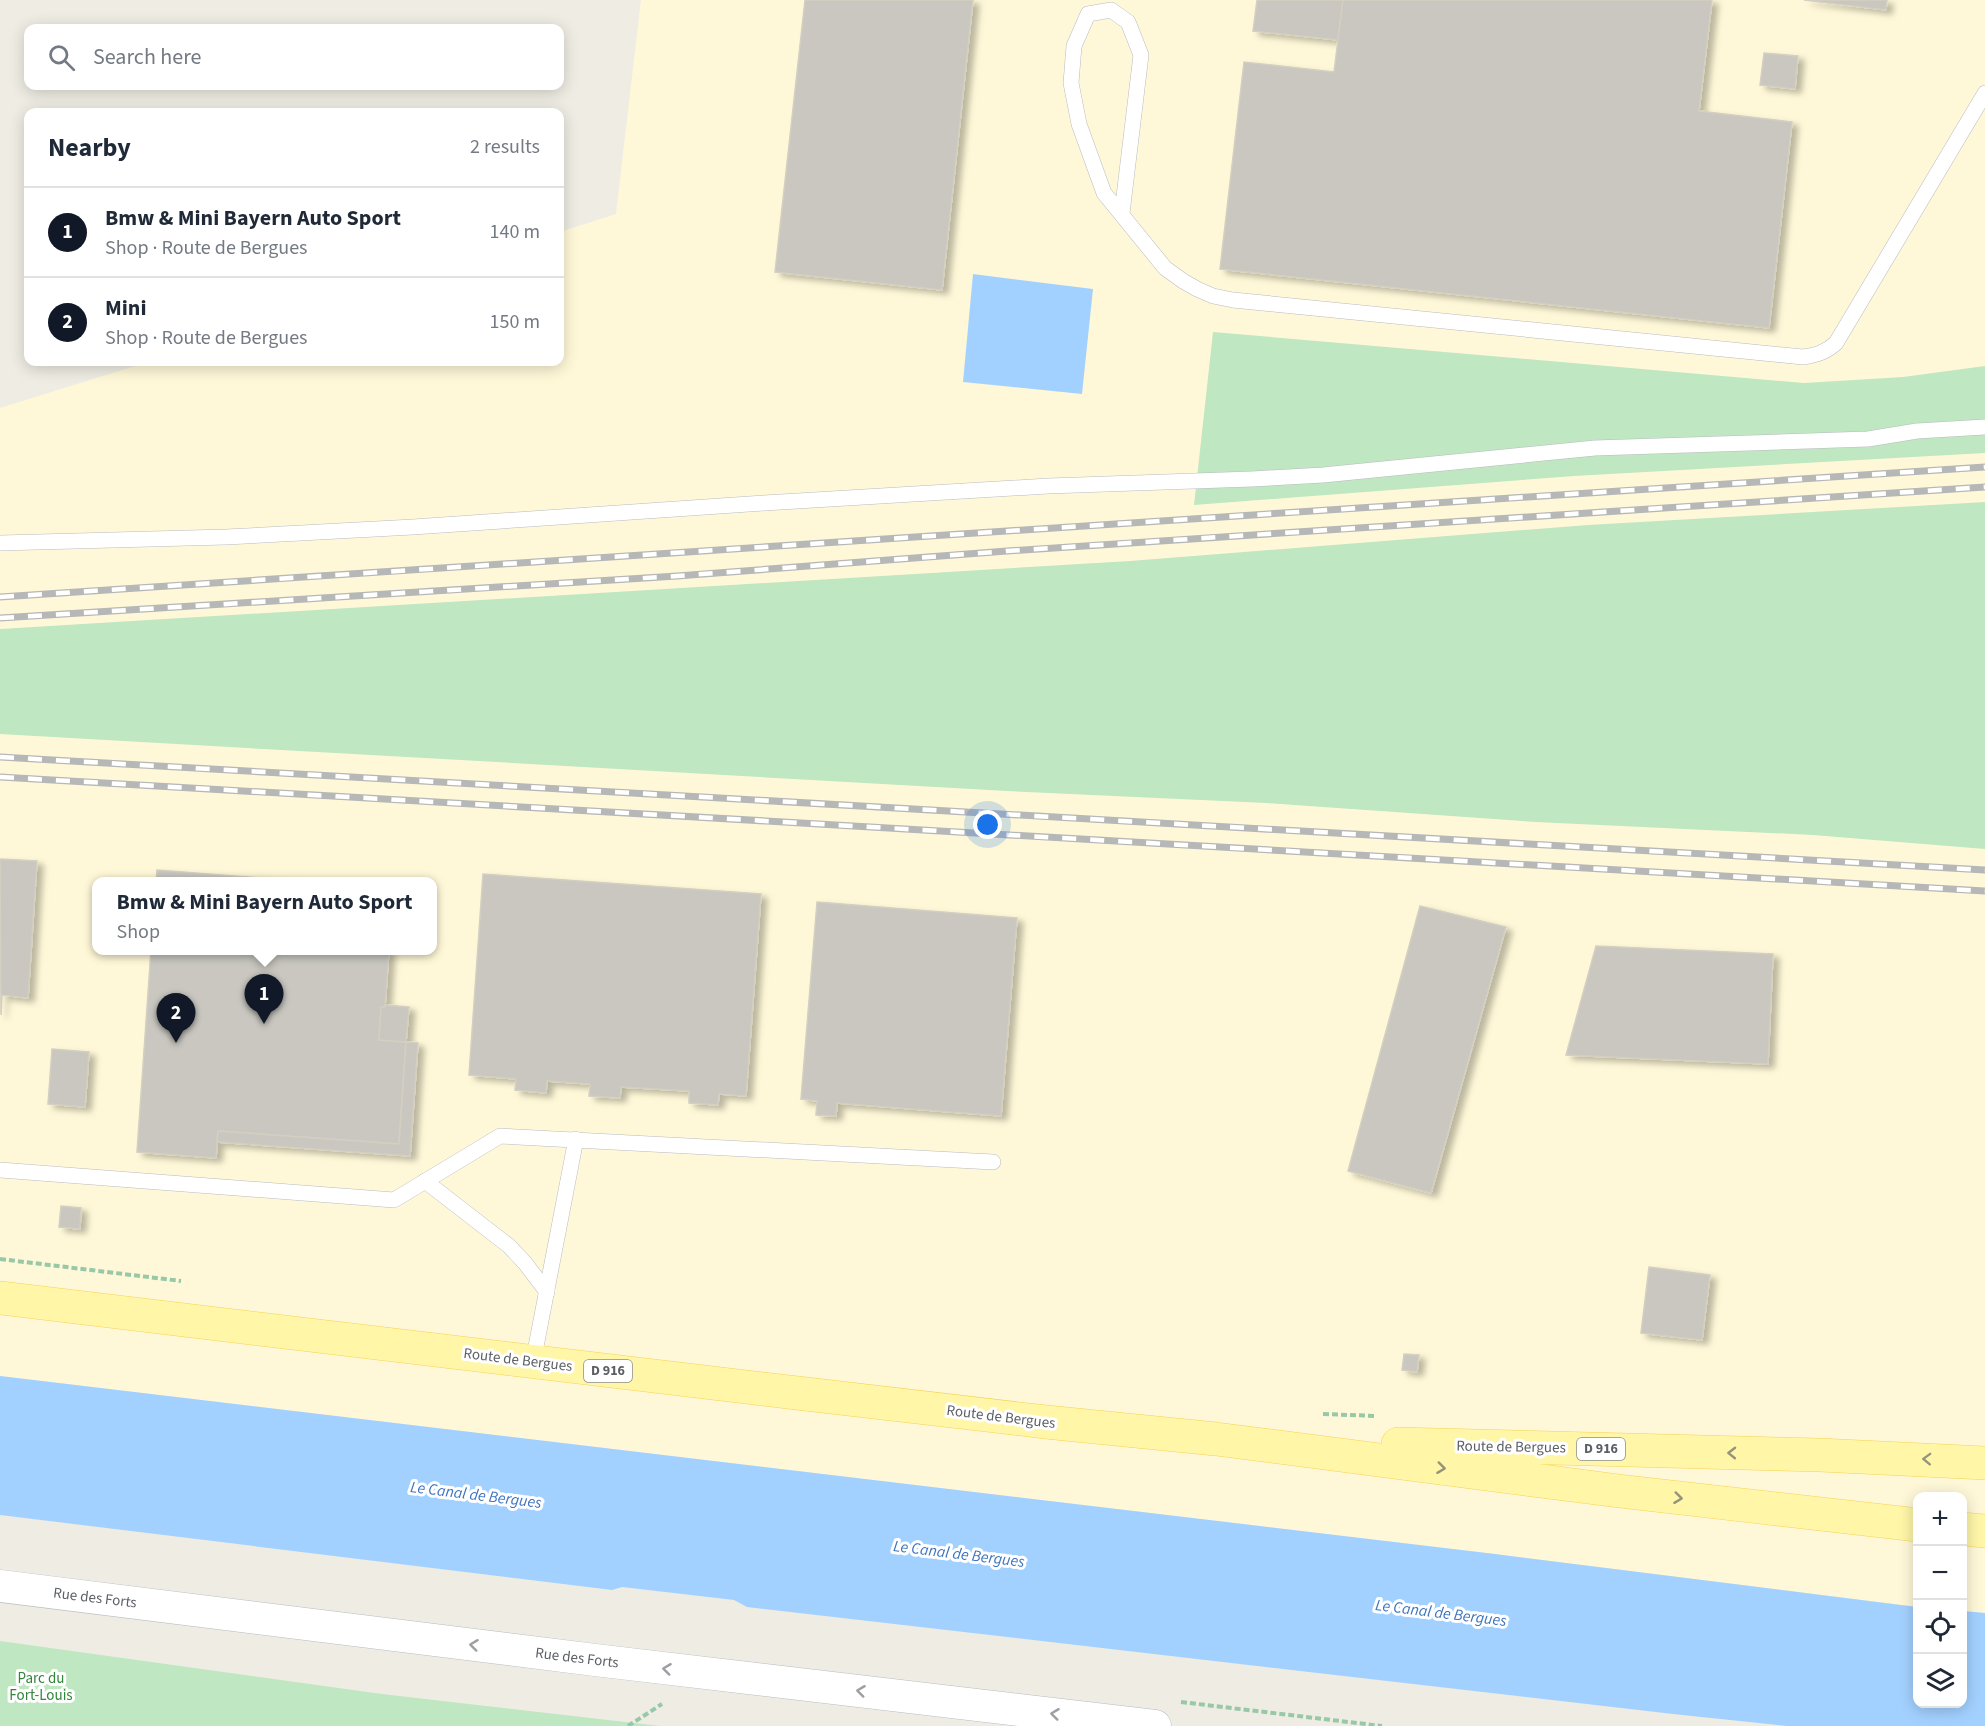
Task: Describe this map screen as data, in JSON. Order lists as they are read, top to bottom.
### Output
{
  "streets": {
    "main road": ["Route de Bergues", "D 916"],
    "street": ["Rue des Forts"]
  },
  "one_way": ["Rue des Forts"],
  "water": ["Le Canal de Bergues"],
  "parks": ["Parc du Fort-Louis"],
  "page": {
    "search": "Search here",
    "heading": ["Nearby", "2 results"],
    "list": [
      {
        "mark": "1",
        "name": "Bmw & Mini Bayern Auto Sport",
        "note": "Shop · Route de Bergues",
        "value": "140 m"
      },
      {
        "mark": "2",
        "name": "Mini",
        "note": "Shop · Route de Bergues",
        "value": "150 m"
      }
    ],
    "popup": ["Bmw & Mini Bayern Auto Sport", "Shop"],
    "pins": ["1", "2"],
    "map_buttons": ["+", "−"]
  }
}
